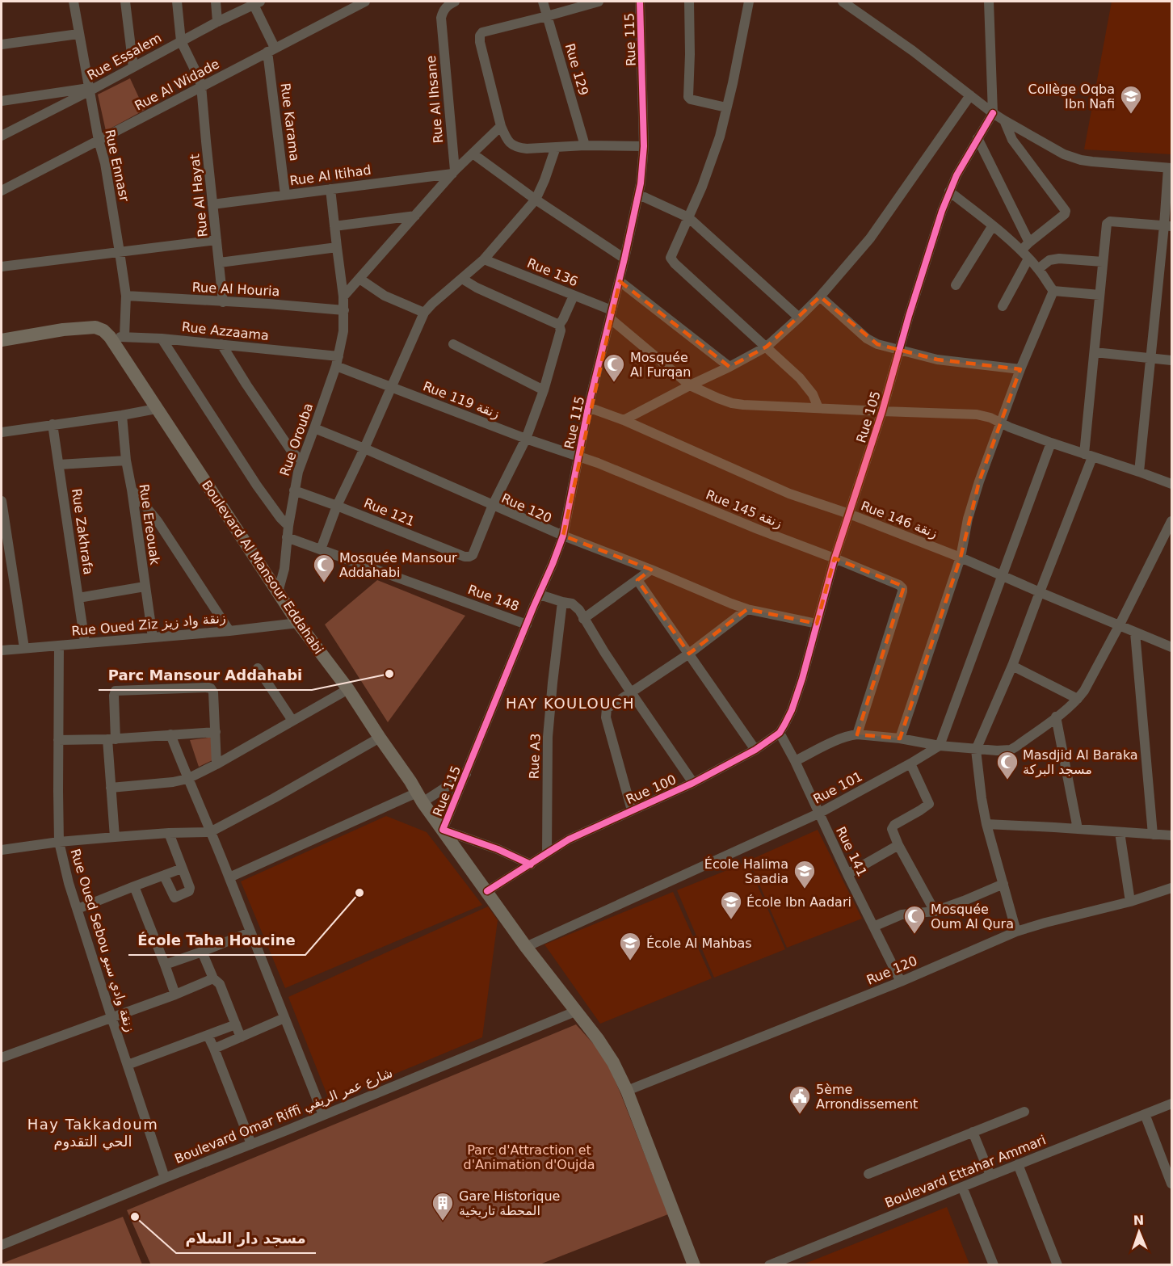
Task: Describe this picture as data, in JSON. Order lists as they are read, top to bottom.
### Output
{
  "streets": {
    "main road": ["Boulevard Al Mansour Eddahabi"],
    "street": [
      "Rue 115",
      "Rue Essalem",
      "Rue 129",
      "Rue Al Widade",
      "Rue Al Ihsane",
      "Rue Karama",
      "Rue Ennasr",
      "Rue Al Itihad",
      "Rue Al Hayat",
      "Rue 136",
      "Rue Al Houria",
      "Rue Azzaama",
      "Rue 119 زنقة",
      "Rue 105",
      "Rue Orouba",
      "Rue 120",
      "Rue 145 زنقة",
      "Rue 121",
      "Rue 146 زنقة",
      "Rue Ereouak",
      "Rue Zakhrafa",
      "Rue 148",
      "Rue Oued Ziz زنقة واد زيز",
      "Rue A3",
      "Rue 101",
      "Rue 100",
      "Rue 141",
      "Rue Oued Sebou زنقة وادي سبو",
      "Boulevard Omar Riffi شارع عمر الريفي",
      "Boulevard Ettahar Ammari"
    ]
  },
  "crossings": [
    ["Rue 115", "Rue 136"],
    ["Rue 115", "Rue 119 زنقة"],
    ["Rue 115", "Rue 120"],
    ["Rue 115", "Rue 145 زنقة"],
    ["Rue 115", "Rue 146 زنقة"],
    ["Rue 115", "Boulevard Al Mansour Eddahabi"],
    ["Rue 115", "Rue 148"],
    ["Rue Essalem", "Rue Karama"],
    ["Rue Essalem", "Rue Ennasr"],
    ["Rue Essalem", "Rue Al Hayat"],
    ["Rue Al Widade", "Rue Karama"],
    ["Rue Al Widade", "Rue Ennasr"],
    ["Rue Al Widade", "Rue Al Hayat"],
    ["Rue Al Ihsane", "Rue Al Itihad"],
    ["Rue Karama", "Rue Al Itihad"],
    ["Rue Ennasr", "Rue Al Houria"],
    ["Rue Ennasr", "Rue Azzaama"],
    ["Rue Al Itihad", "Rue Al Hayat"],
    ["Rue Al Itihad", "Rue Orouba"],
    ["Rue Al Hayat", "Rue Al Houria"],
    ["Rue 136", "Rue 105"],
    ["Rue Al Houria", "Rue Orouba"],
    ["Rue Azzaama", "Rue Orouba"],
    ["Rue Azzaama", "Boulevard Al Mansour Eddahabi"],
    ["Rue 119 زنقة", "Rue Orouba"],
    ["Rue 119 زنقة", "Rue 145 زنقة"],
    ["Rue 105", "Rue 120"],
    ["Rue 105", "Rue 145 زنقة"],
    ["Rue 105", "Rue 146 زنقة"],
    ["Rue 105", "Rue 100"],
    ["Rue 105", "Rue 141"],
    ["Rue Orouba", "Rue 120"],
    ["Rue Orouba", "Rue 121"],
    ["Rue Orouba", "Boulevard Al Mansour Eddahabi"],
    ["Rue Orouba", "Rue 148"],
    ["Rue 120", "Rue 121"],
    ["Rue 120", "Boulevard Al Mansour Eddahabi"],
    ["Rue 120", "Rue 141"],
    ["Rue Ereouak", "Rue Oued Ziz زنقة واد زيز"],
    ["Rue Zakhrafa", "Rue Oued Ziz زنقة واد زيز"],
    ["Boulevard Al Mansour Eddahabi", "Rue Oued Ziz زنقة واد زيز"],
    ["Boulevard Al Mansour Eddahabi", "Rue 101"],
    ["Boulevard Al Mansour Eddahabi", "Rue 100"],
    ["Boulevard Al Mansour Eddahabi", "Boulevard Omar Riffi شارع عمر الريفي"],
    ["Rue Oued Ziz زنقة واد زيز", "Rue Oued Sebou زنقة وادي سبو"],
    ["Rue A3", "Rue 100"],
    ["Rue 101", "Rue 141"],
    ["Rue 100", "Rue 141"],
    ["Rue Oued Sebou زنقة وادي سبو", "Boulevard Omar Riffi شارع عمر الريفي"]
  ],
  "districts": ["HAY KOULOUCH", "Hay Takkadoum الحي التقدوم"],
  "parks": ["Parc d'Attraction et d'Animation d'Oujda"],
  "places": {
    "school or university": [
      "Collège Oqba Ibn Nafi",
      "École Halima Saadia",
      "École Ibn Aadari",
      "École Al Mahbas"
    ],
    "mosque": [
      "Mosquée Al Furqan",
      "Mosquée Mansour Addahabi",
      "Masdjid Al Baraka مسجد البركة",
      "Mosquée Oum Al Qura"
    ],
    "other": ["Parc Mansour Addahabi", "École Taha Houcine", "مسجد دار السلام"],
    "public building": ["5ème Arrondissement"],
    "building": ["Gare Historique المحطة تاريخية"]
  },
  "north": "top"
}
